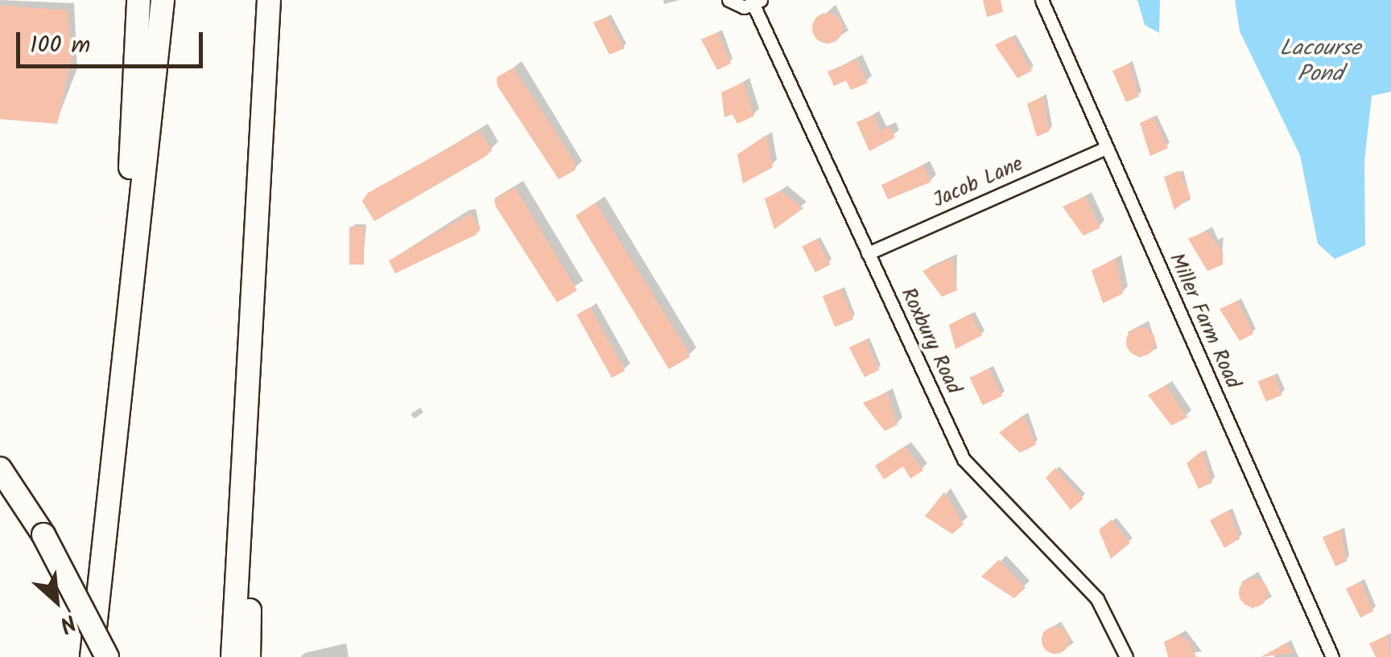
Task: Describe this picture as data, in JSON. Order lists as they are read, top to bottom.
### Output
{
  "streets": {
    "street": ["Jacob Lane", "Miller Farm Road", "Roxbury Road"]
  },
  "crossings": [
    ["Jacob Lane", "Miller Farm Road"],
    ["Jacob Lane", "Roxbury Road"]
  ],
  "water": ["Lacourse Pond"],
  "scale_bar": "100 m",
  "north": "bottom right"
}
